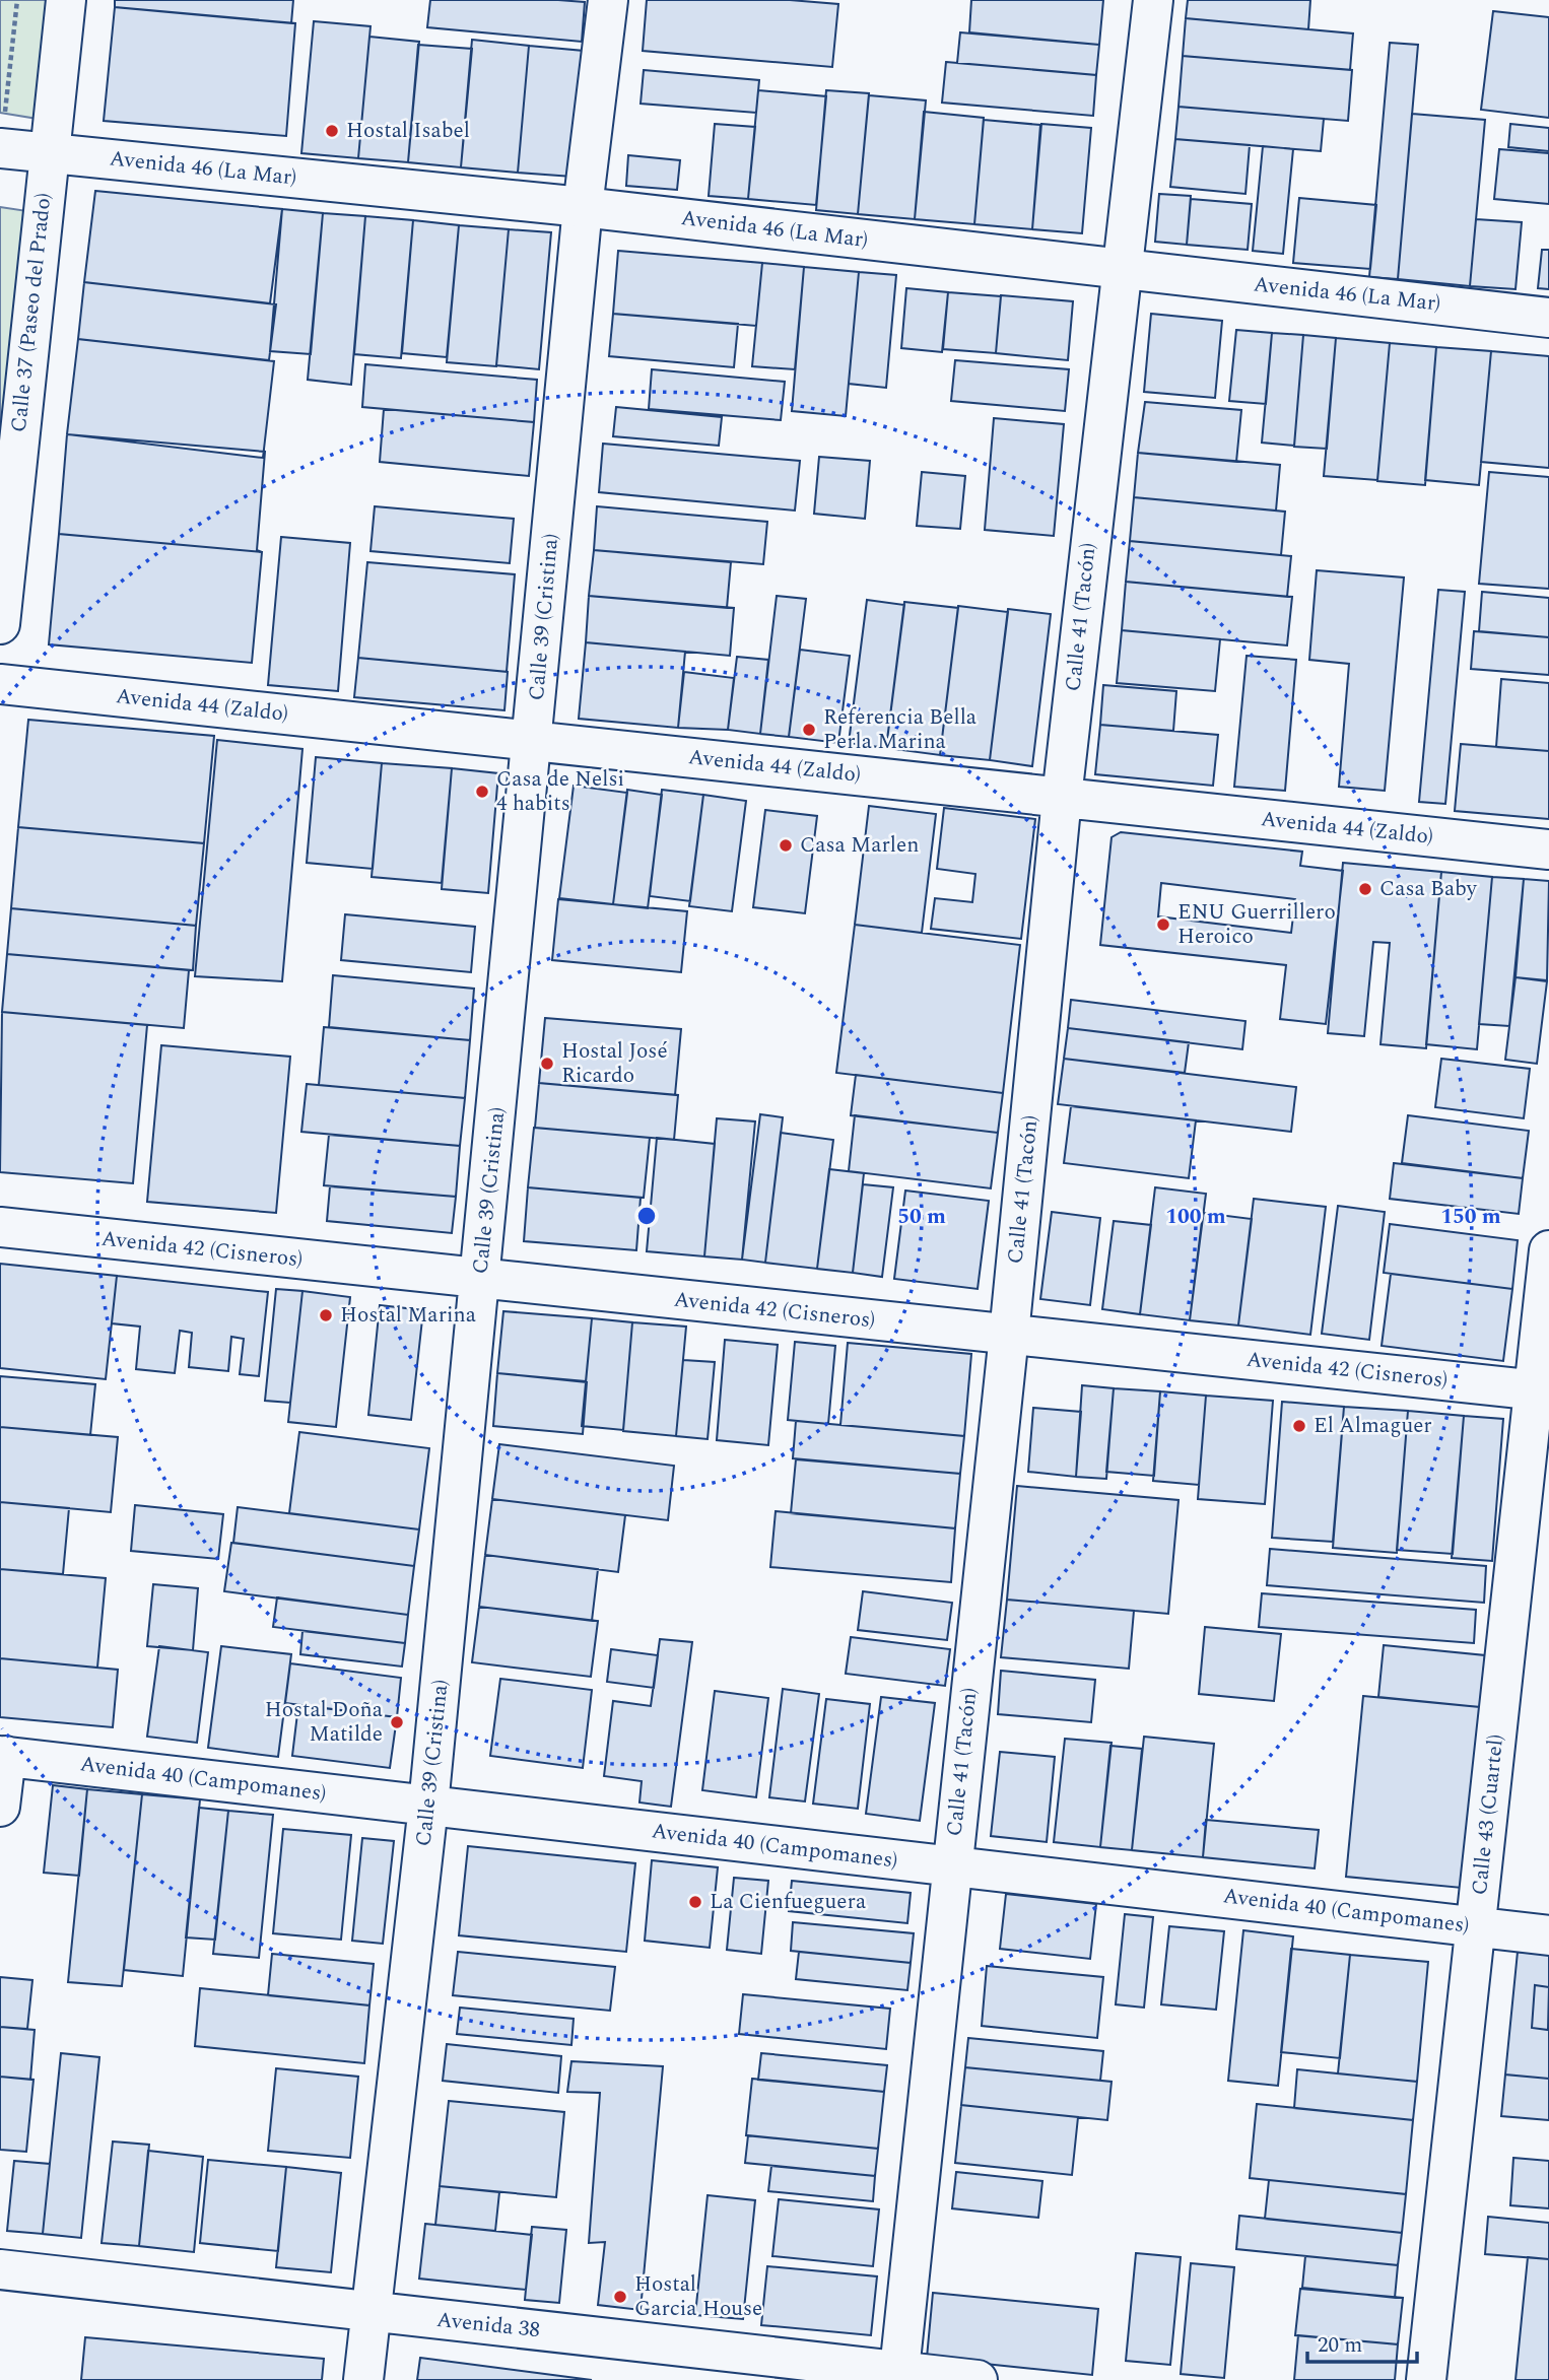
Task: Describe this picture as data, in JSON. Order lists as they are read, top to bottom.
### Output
{
  "streets": {
    "street": [
      "Avenida 46 (La Mar)",
      "Calle 37 (Paseo del Prado)",
      "Calle 39 (Cristina)",
      "Calle 41 (Tacón)",
      "Avenida 44 (Zaldo)",
      "Avenida 42 (Cisneros)",
      "Avenida 40 (Campomanes)",
      "Calle 43 (Cuartel)",
      "Avenida 38"
    ]
  },
  "crossings": [
    ["Avenida 46 (La Mar)", "Calle 37 (Paseo del Prado)"],
    ["Avenida 46 (La Mar)", "Calle 39 (Cristina)"],
    ["Avenida 46 (La Mar)", "Calle 41 (Tacón)"],
    ["Calle 39 (Cristina)", "Avenida 44 (Zaldo)"],
    ["Calle 39 (Cristina)", "Avenida 42 (Cisneros)"],
    ["Calle 39 (Cristina)", "Avenida 40 (Campomanes)"],
    ["Calle 39 (Cristina)", "Avenida 38"],
    ["Calle 41 (Tacón)", "Avenida 44 (Zaldo)"],
    ["Calle 41 (Tacón)", "Avenida 42 (Cisneros)"],
    ["Calle 41 (Tacón)", "Avenida 40 (Campomanes)"],
    ["Calle 41 (Tacón)", "Avenida 38"],
    ["Avenida 42 (Cisneros)", "Calle 43 (Cuartel)"],
    ["Avenida 40 (Campomanes)", "Calle 43 (Cuartel)"]
  ],
  "places": [
    "Hostal Isabel",
    "Referencia Bella Perla Marina",
    "Casa de Nelsi 4 habits",
    "Casa Marlen",
    "Casa Baby",
    "ENU Guerrillero Heroico",
    "Hostal José Ricardo",
    "Hostal Marina",
    "El Almaguer",
    "Hostal Doña Matilde",
    "La Cienfueguera",
    "Hostal Garcia House"
  ],
  "scale_bar": "20 m",
  "rings": ["50 m", "100 m", "150 m"]
}
